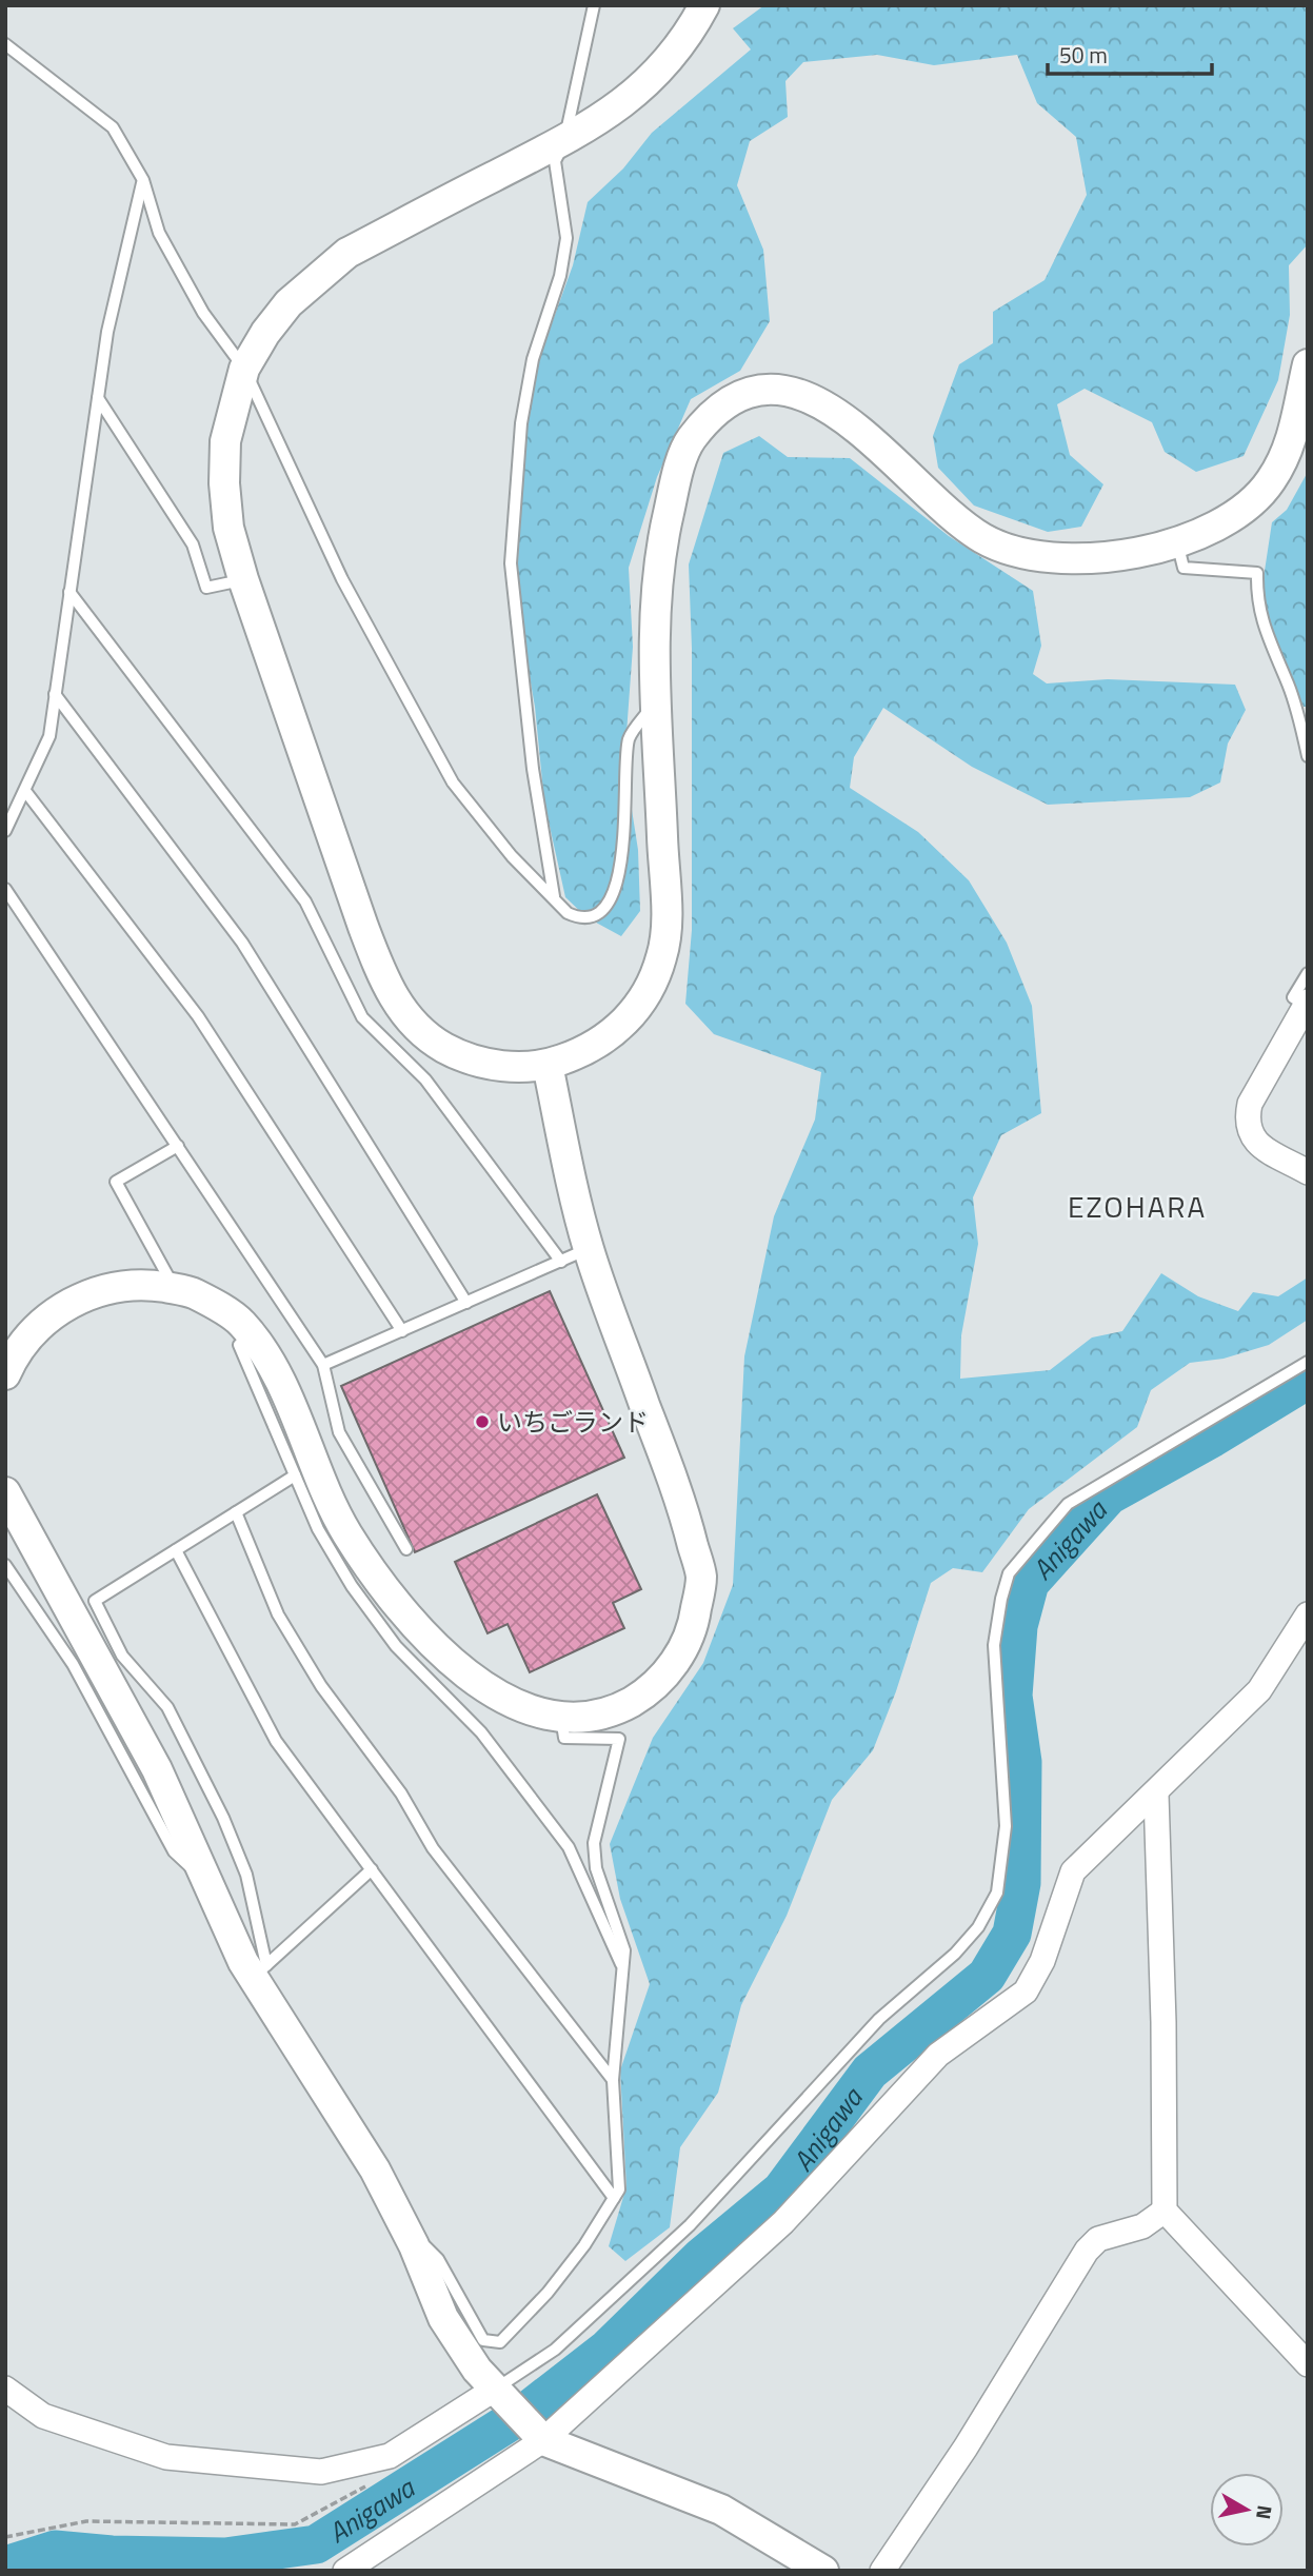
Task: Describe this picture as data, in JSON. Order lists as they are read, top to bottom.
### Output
{
  "districts": ["EZOHARA"],
  "water": ["Anigawa"],
  "places": ["いちごランド"],
  "scale_bar": "50 m",
  "north": "right"
}
